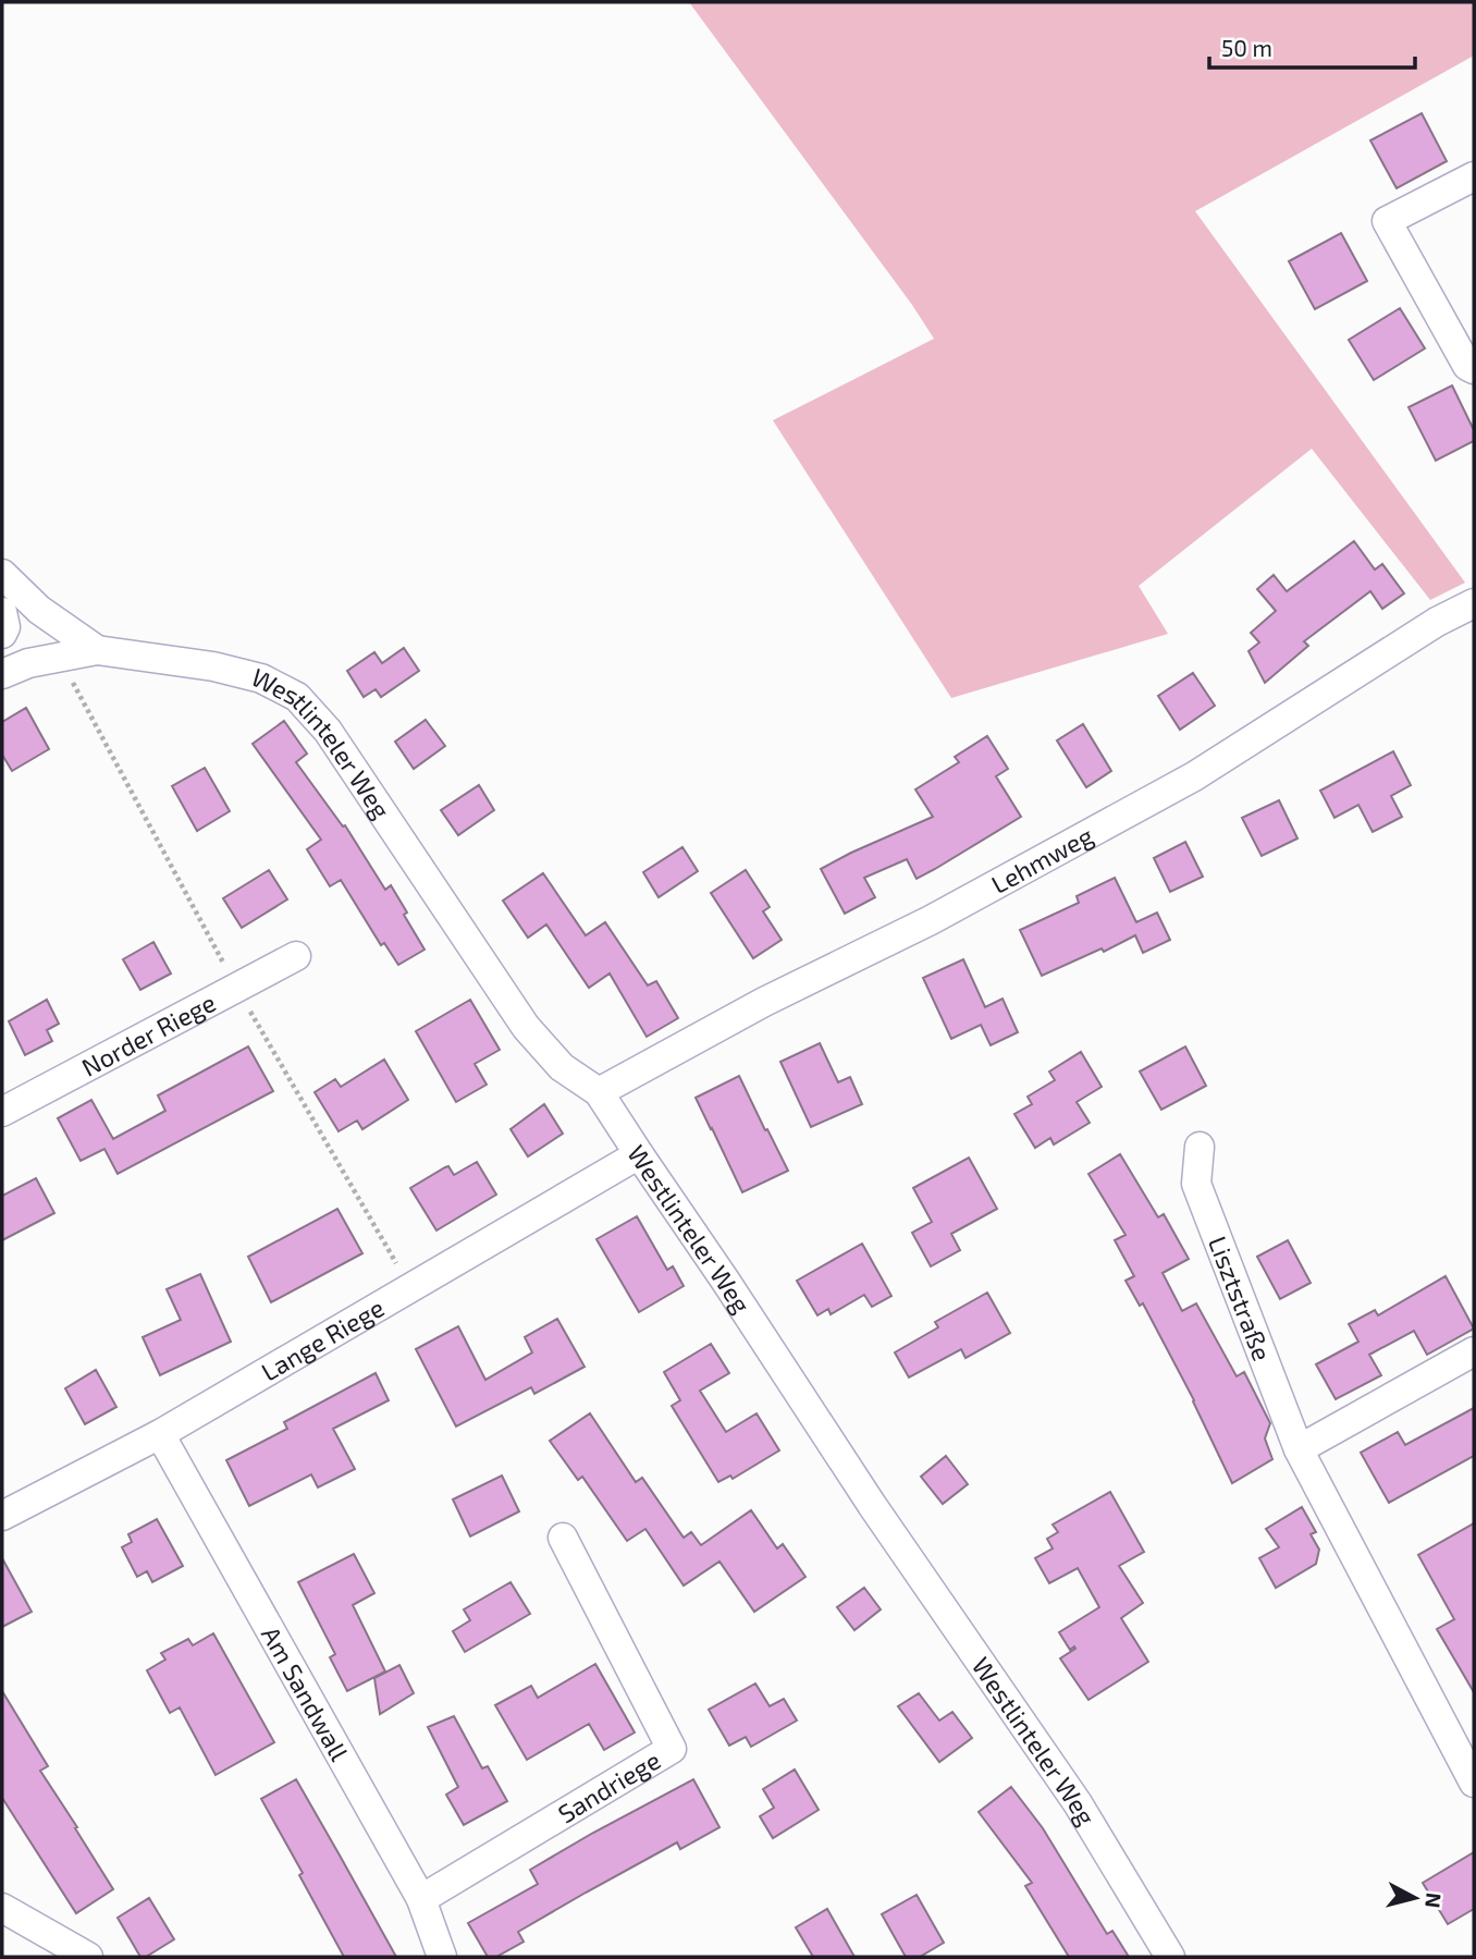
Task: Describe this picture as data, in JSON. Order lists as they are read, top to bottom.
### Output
{
  "streets": {
    "street": [
      "Westlinteler Weg",
      "Lehmweg",
      "Norder Riege",
      "Lisztstraße",
      "Lange Riege",
      "Am Sandwall",
      "Sandriege"
    ]
  },
  "crossings": [
    ["Westlinteler Weg", "Lehmweg"],
    ["Westlinteler Weg", "Lange Riege"],
    ["Lange Riege", "Am Sandwall"],
    ["Am Sandwall", "Sandriege"]
  ],
  "scale_bar": "50 m",
  "north": "right"
}
